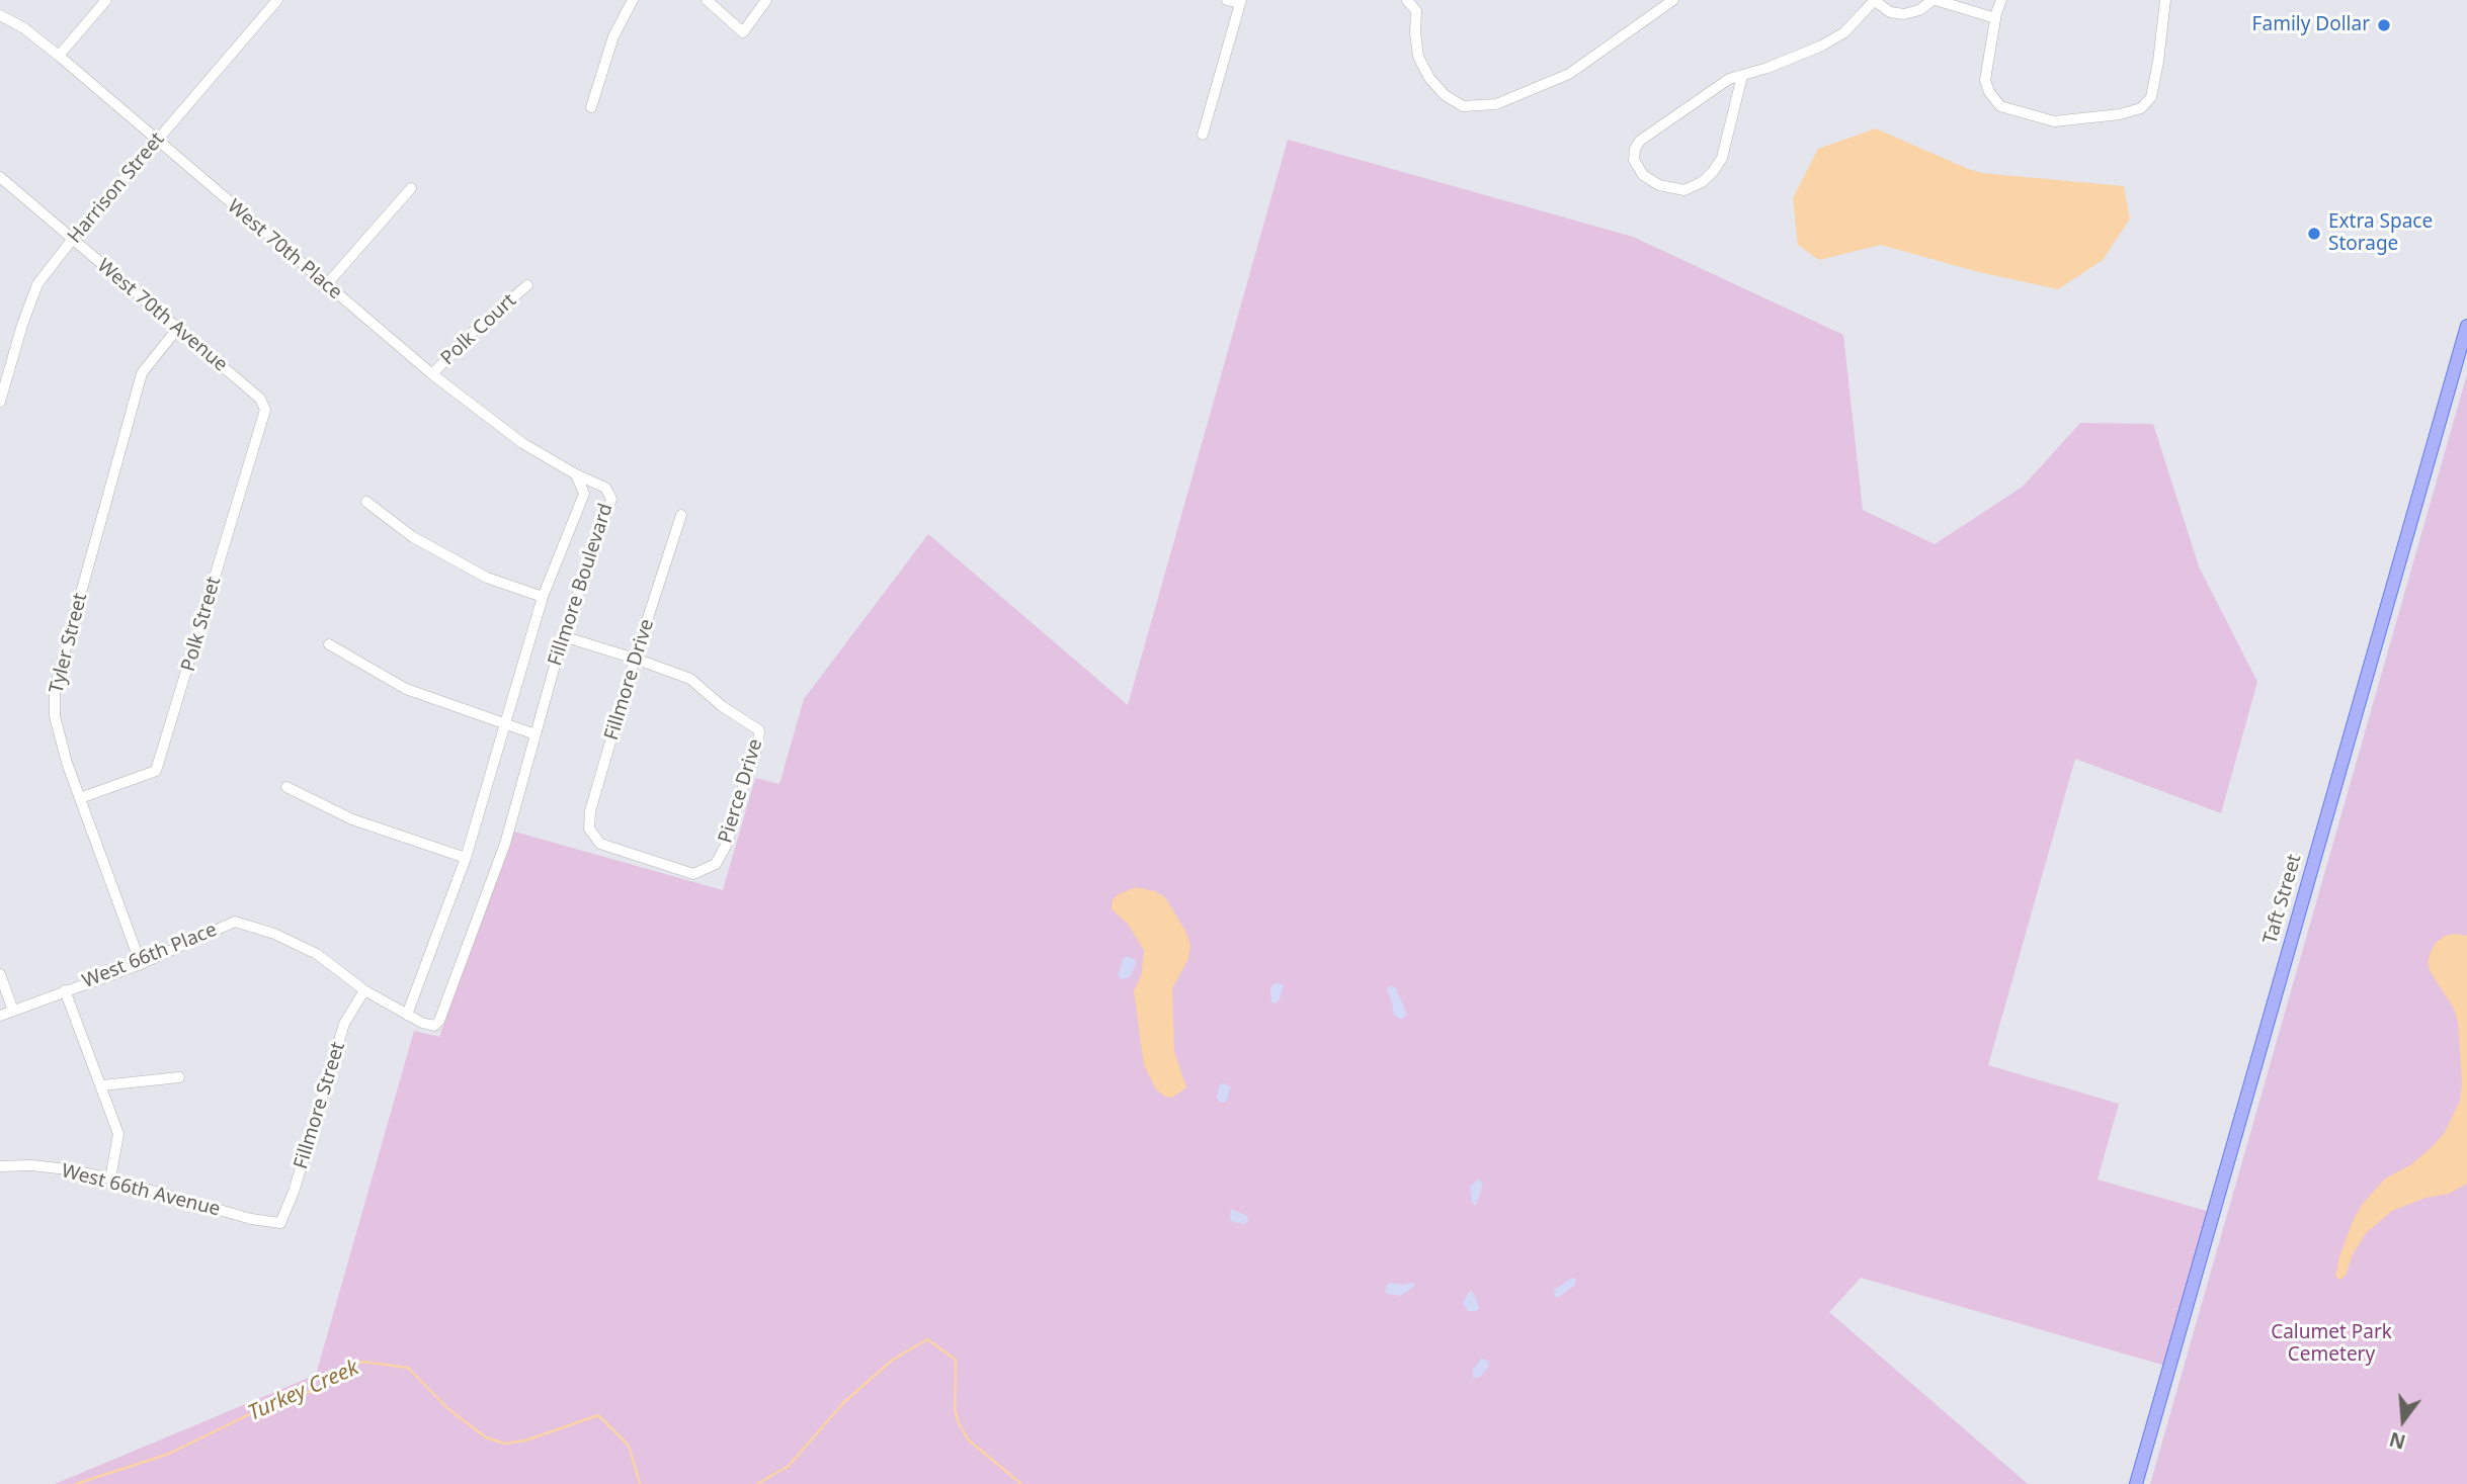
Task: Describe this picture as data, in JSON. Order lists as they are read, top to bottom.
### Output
{
  "streets": {
    "main road": ["Taft Street"],
    "street": [
      "Harrison Street",
      "West 70th Place",
      "West 70th Avenue",
      "Polk Court",
      "Fillmore Boulevard",
      "Polk Street",
      "Tyler Street",
      "Fillmore Drive",
      "Pierce Drive",
      "West 66th Place",
      "Fillmore Street",
      "West 66th Avenue"
    ]
  },
  "crossings": [
    ["Harrison Street", "West 70th Place"],
    ["Harrison Street", "West 70th Avenue"],
    ["West 70th Place", "Polk Court"],
    ["West 70th Place", "Fillmore Boulevard"],
    ["West 70th Avenue", "Polk Street"],
    ["West 70th Avenue", "Tyler Street"],
    ["Fillmore Boulevard", "Pierce Drive"],
    ["Fillmore Boulevard", "West 66th Place"],
    ["Polk Street", "Tyler Street"],
    ["Tyler Street", "West 66th Place"],
    ["Fillmore Drive", "Pierce Drive"],
    ["West 66th Place", "Fillmore Street"],
    ["Fillmore Street", "West 66th Avenue"]
  ],
  "water": ["Turkey Creek"],
  "parks": ["Calumet Park Cemetery"],
  "places": ["Family Dollar", "Extra Space Storage"],
  "north": "bottom"
}
